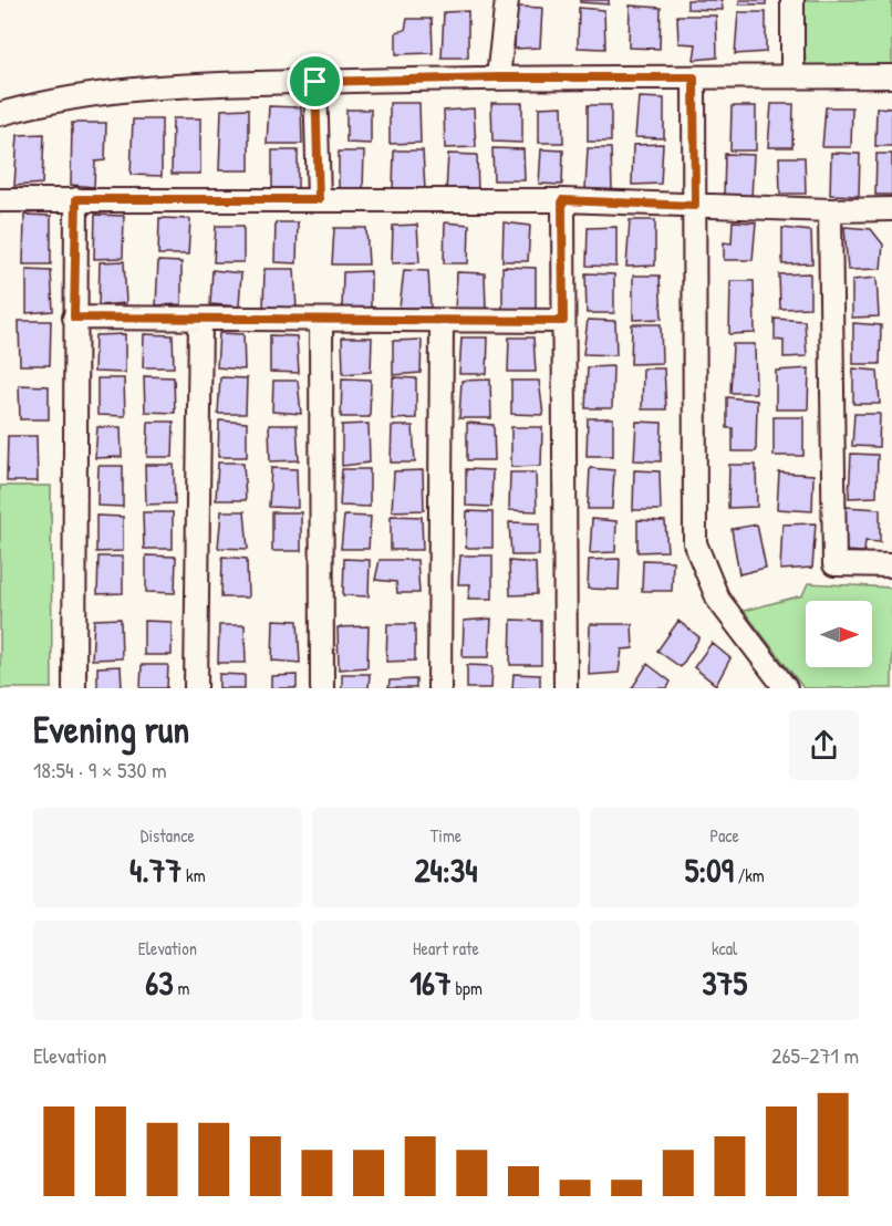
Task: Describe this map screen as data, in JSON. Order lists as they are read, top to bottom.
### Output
{
  "north": "right",
  "page": {
    "heading": ["Evening run", "18:54 · 9 × 530 m"],
    "stats": [
      ["Distance", "4.77 km"],
      ["Time", "24:34"],
      ["Pace", "5:09 /km"],
      ["Elevation", "63 m"],
      ["Heart rate", "167 bpm"],
      ["kcal", "375"]
    ],
    "chart": ["Elevation", "265–271 m"]
  }
}
